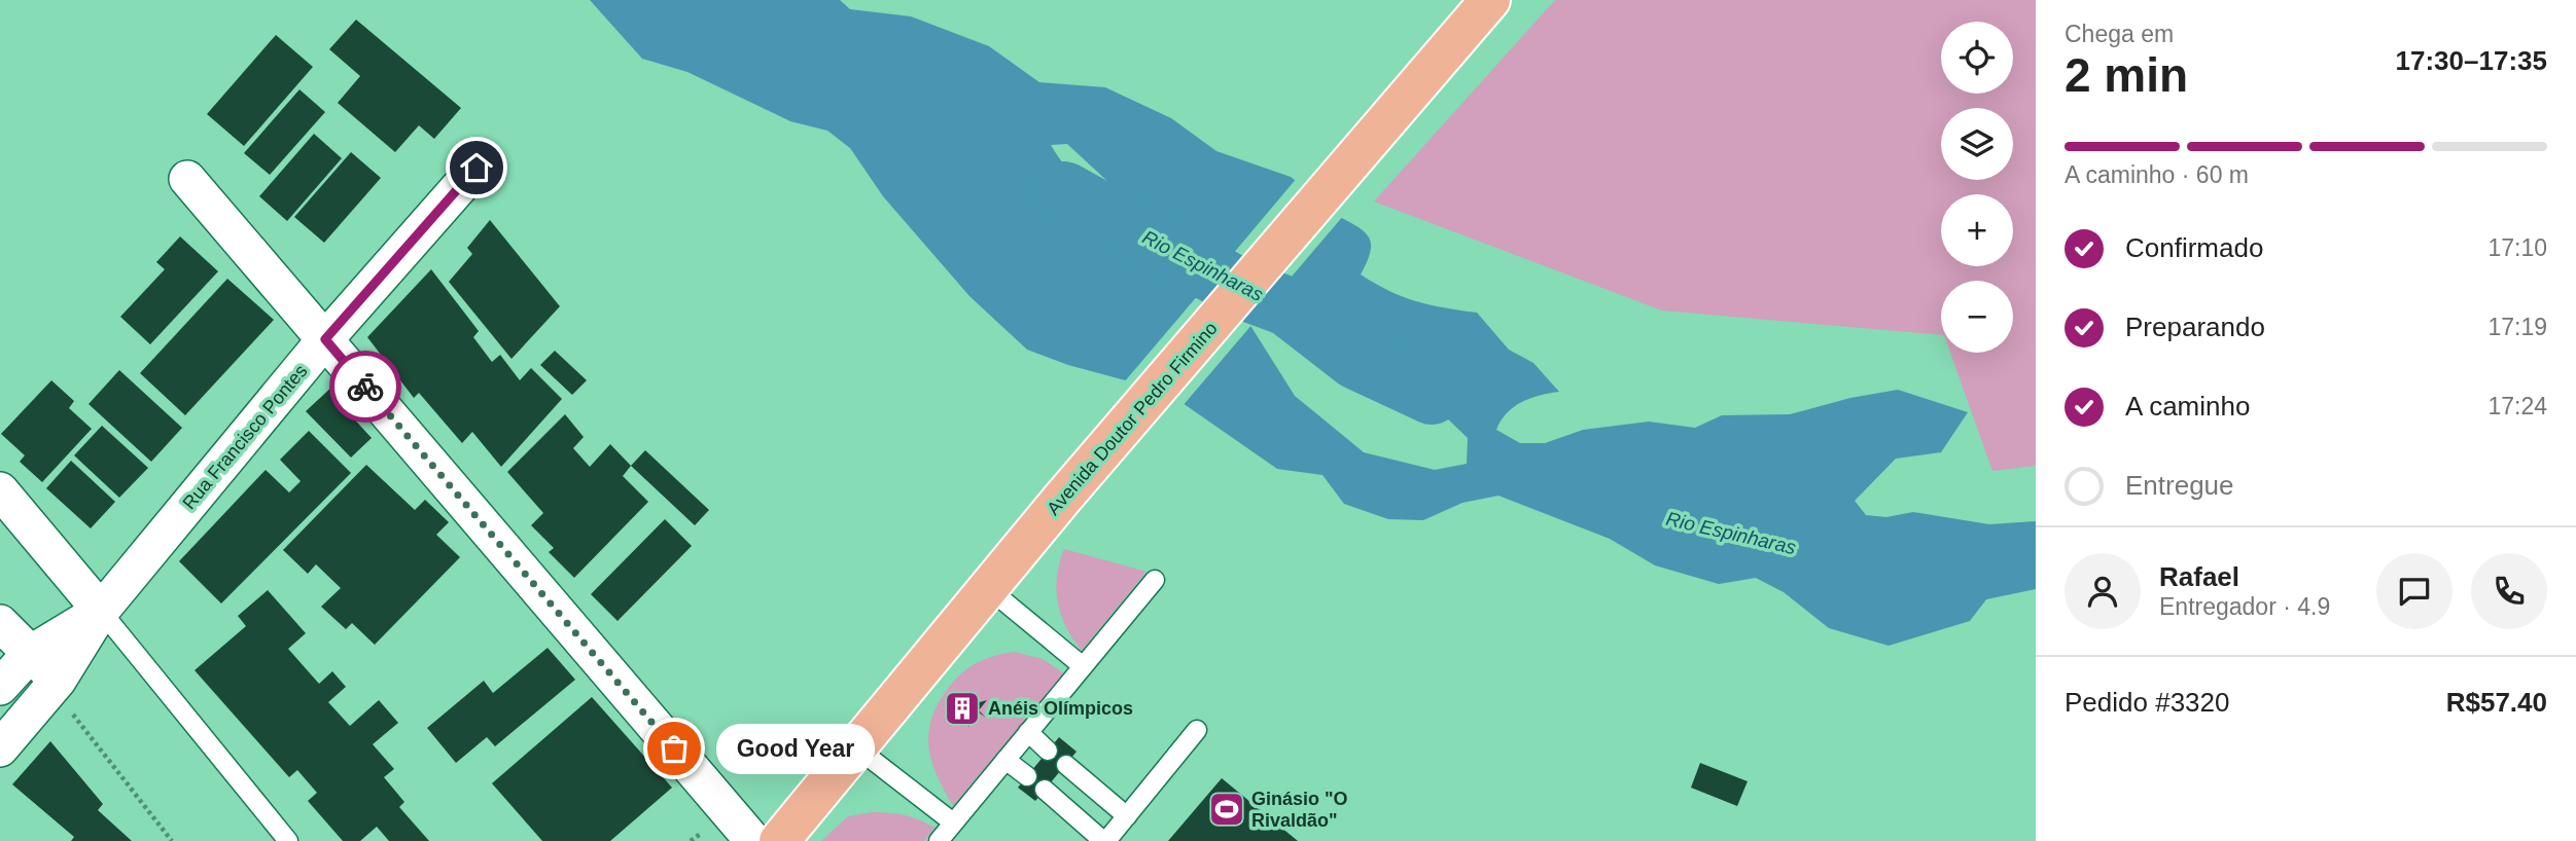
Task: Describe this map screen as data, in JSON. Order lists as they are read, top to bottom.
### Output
{
  "streets": {
    "main road": ["Avenida Doutor Pedro Firmino"],
    "street": ["Rua Francisco Pontes"]
  },
  "water": ["Rio Espinharas"],
  "places": {
    "building": ["Anéis Olímpicos"],
    "other": ["Good Year"],
    "sports": ["Ginásio \"O Rivaldão\""]
  },
  "page": {
    "heading": ["2 min", "Chega em", "17:30–17:35"],
    "panel": [
      "Rafael",
      "Entregador · 4.9",
      "Pedido #3320",
      "R$57.40"
    ],
    "map_buttons": ["+", "−"],
    "bar": "A caminho · 60 m",
    "list": [
      ["Confirmado", "17:10"],
      ["Preparando", "17:19"],
      ["A caminho", "17:24"],
      "Entregue"
    ],
    "bubble": "Good Year"
  }
}
